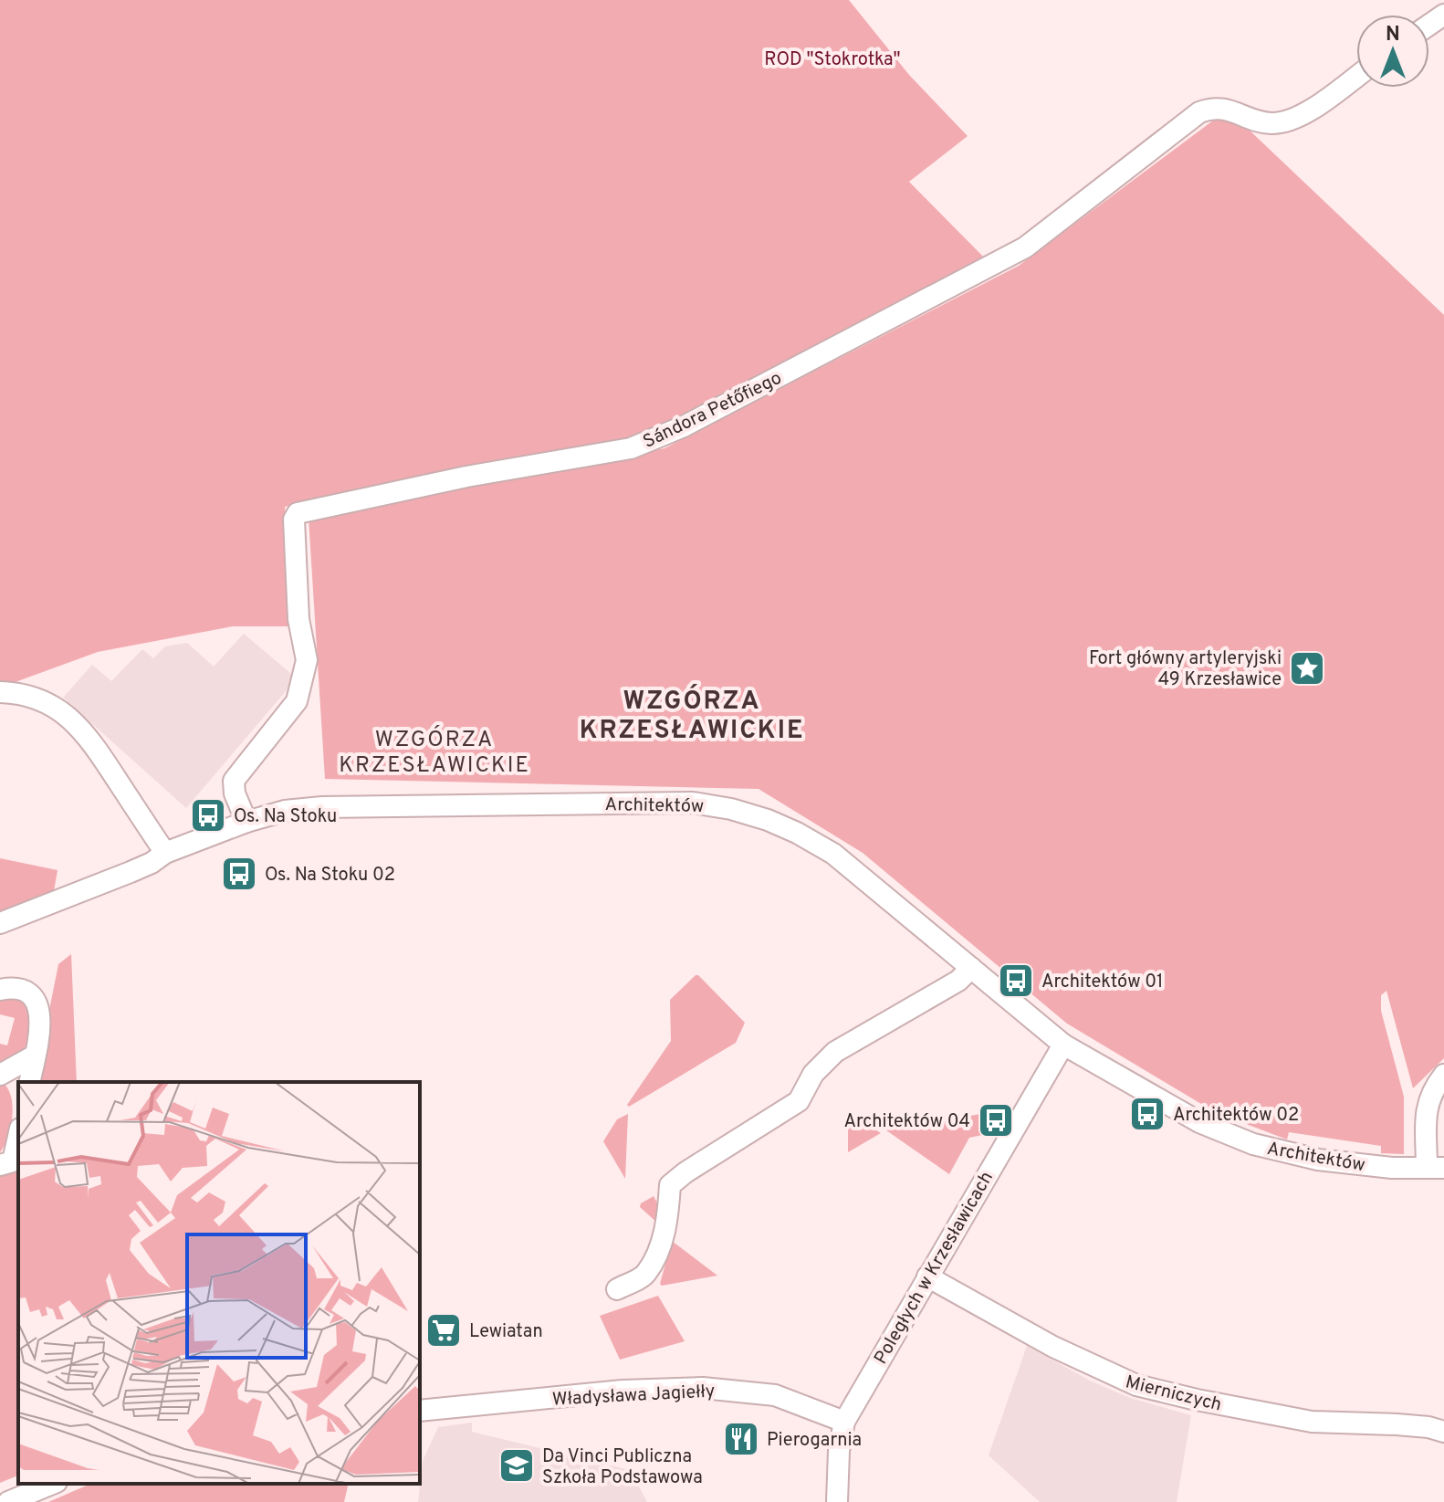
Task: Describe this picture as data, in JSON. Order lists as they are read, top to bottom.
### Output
{
  "streets": {
    "street": [
      "Sándora Petőfiego",
      "Architektów",
      "Poległych w Krzesławicach",
      "Mierniczych",
      "Władysława Jagiełły"
    ]
  },
  "crossings": [
    ["Sándora Petőfiego", "Architektów"],
    ["Architektów", "Poległych w Krzesławicach"],
    ["Poległych w Krzesławicach", "Mierniczych"],
    ["Poległych w Krzesławicach", "Władysława Jagiełły"]
  ],
  "districts": ["WZGÓRZA KRZESŁAWICKIE", "WZGÓRZA KRZESŁAWICKIE"],
  "parks": ["ROD \"Stokrotka\""],
  "places": {
    "place": ["Fort główny artyleryjski 49 Krzesławice"],
    "bus stop": [
      "Os. Na Stoku",
      "Os. Na Stoku 02",
      "Architektów 01",
      "Architektów 02",
      "Architektów 04"
    ],
    "supermarket": ["Lewiatan"],
    "restaurant": ["Pierogarnia"],
    "school or university": ["Da Vinci Publiczna Szkoła Podstawowa"]
  },
  "north": "top"
}
